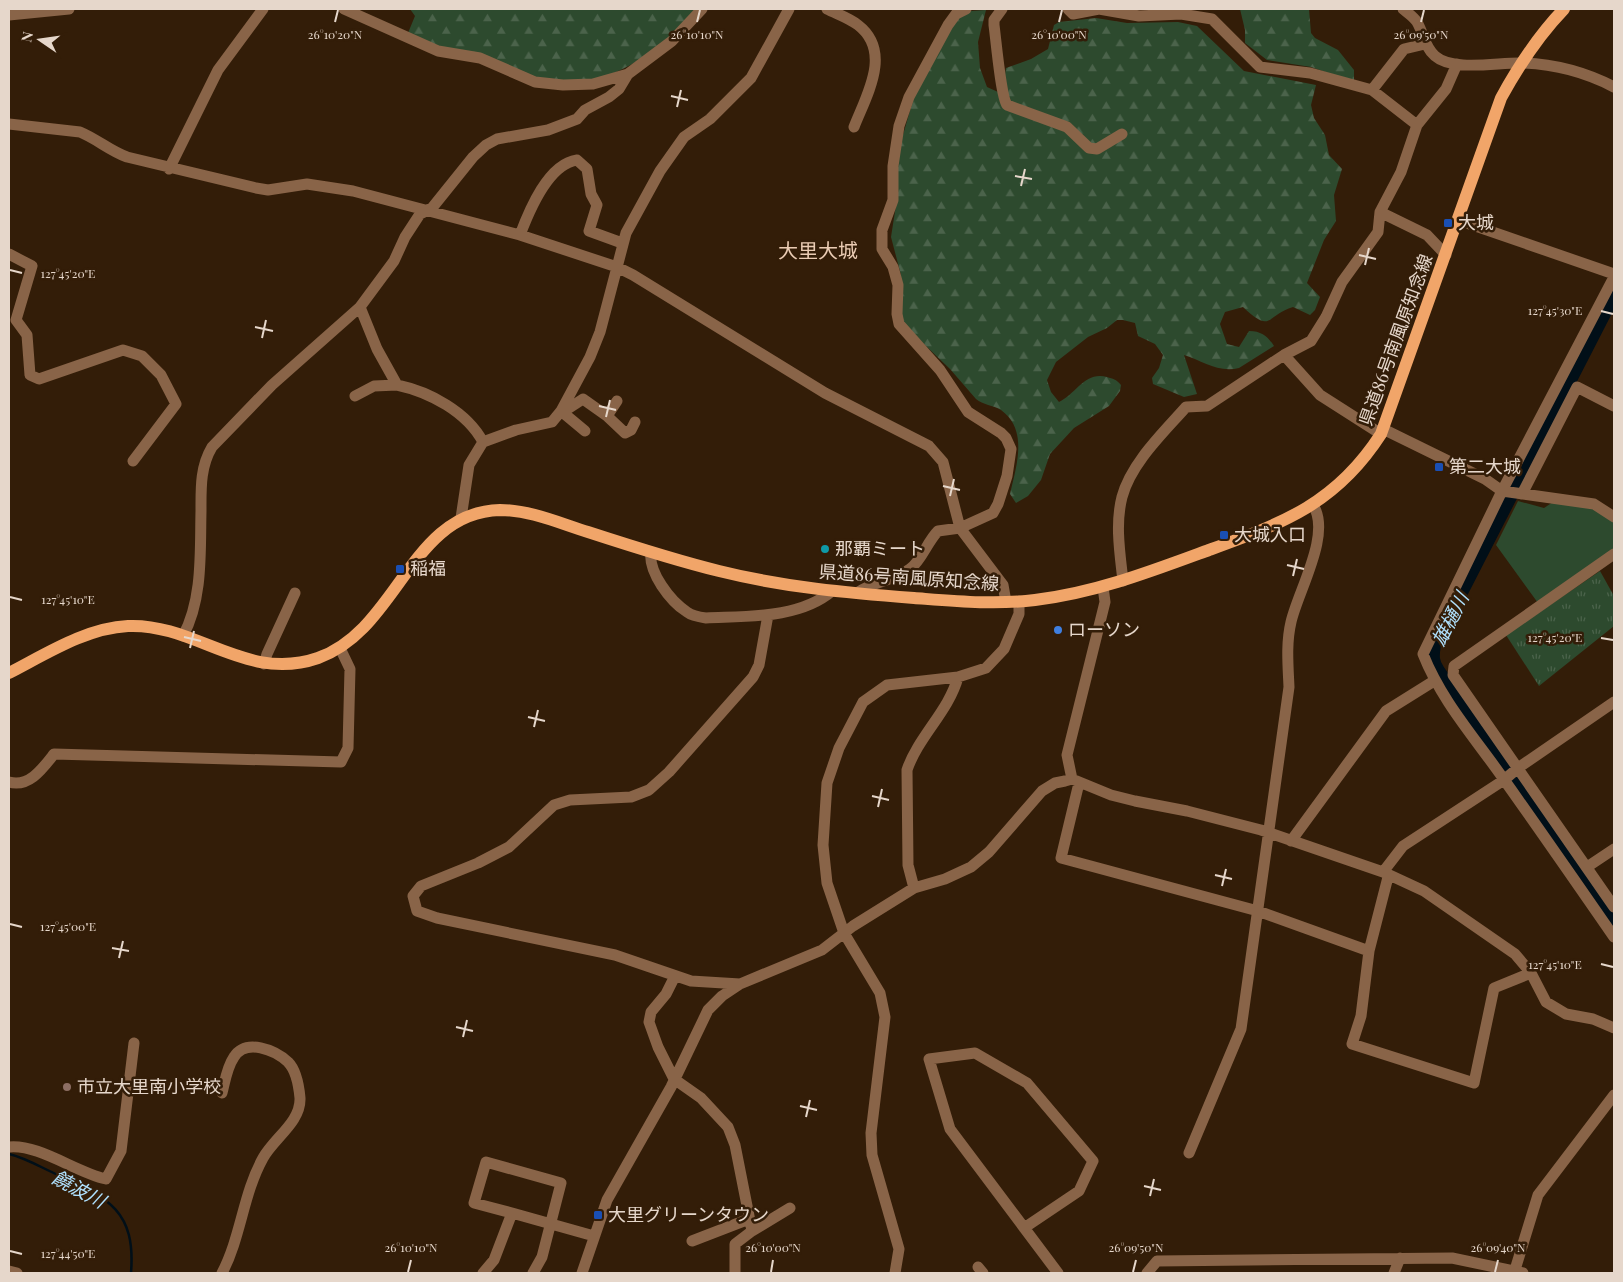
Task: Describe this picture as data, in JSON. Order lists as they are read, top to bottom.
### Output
{
  "streets": {
    "main road": ["県道86号南風原知念線"]
  },
  "districts": ["大里大城"],
  "water": ["雄樋川", "饒波川"],
  "places": {
    "transit": [
      "大城",
      "第二大城",
      "大城入口",
      "稲福",
      "大里グリーンタウン"
    ],
    "other": ["那覇ミート", "ローソン", "市立大里南小学校"]
  },
  "north": "left",
  "coordinates": [
    "26°10'20\"N",
    "26°10'10\"N",
    "26°10'00\"N",
    "26°09'50\"N",
    "127°45'20\"E",
    "127°45'30\"E",
    "127°45'10\"E",
    "127°45'00\"E",
    "26°09'40\"N",
    "127°44'50\"E"
  ]
}
